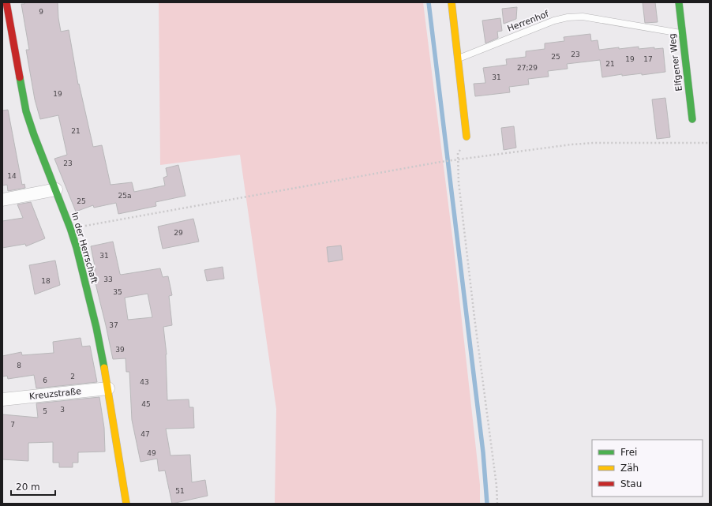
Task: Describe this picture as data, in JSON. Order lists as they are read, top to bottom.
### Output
{
  "streets": {
    "street": ["Elfgener Weg", "In der Herrschaft", "Kreuzstraße"],
    "lane": ["Herrenhof"]
  },
  "crossings": [
    ["Herrenhof", "Elfgener Weg"],
    ["In der Herrschaft", "Kreuzstraße"]
  ],
  "house_numbers": [
    "9",
    "23",
    "25",
    "19",
    "17",
    "21",
    "27;29",
    "31",
    "19",
    "21",
    "23",
    "14",
    "25a",
    "25",
    "29",
    "31",
    "33",
    "18",
    "35",
    "37",
    "39",
    "8",
    "2",
    "6",
    "43",
    "45",
    "3",
    "5",
    "7",
    "47",
    "49",
    "51"
  ],
  "legend": ["Frei", "Zäh", "Stau"],
  "scale_bar": "20 m"
}
